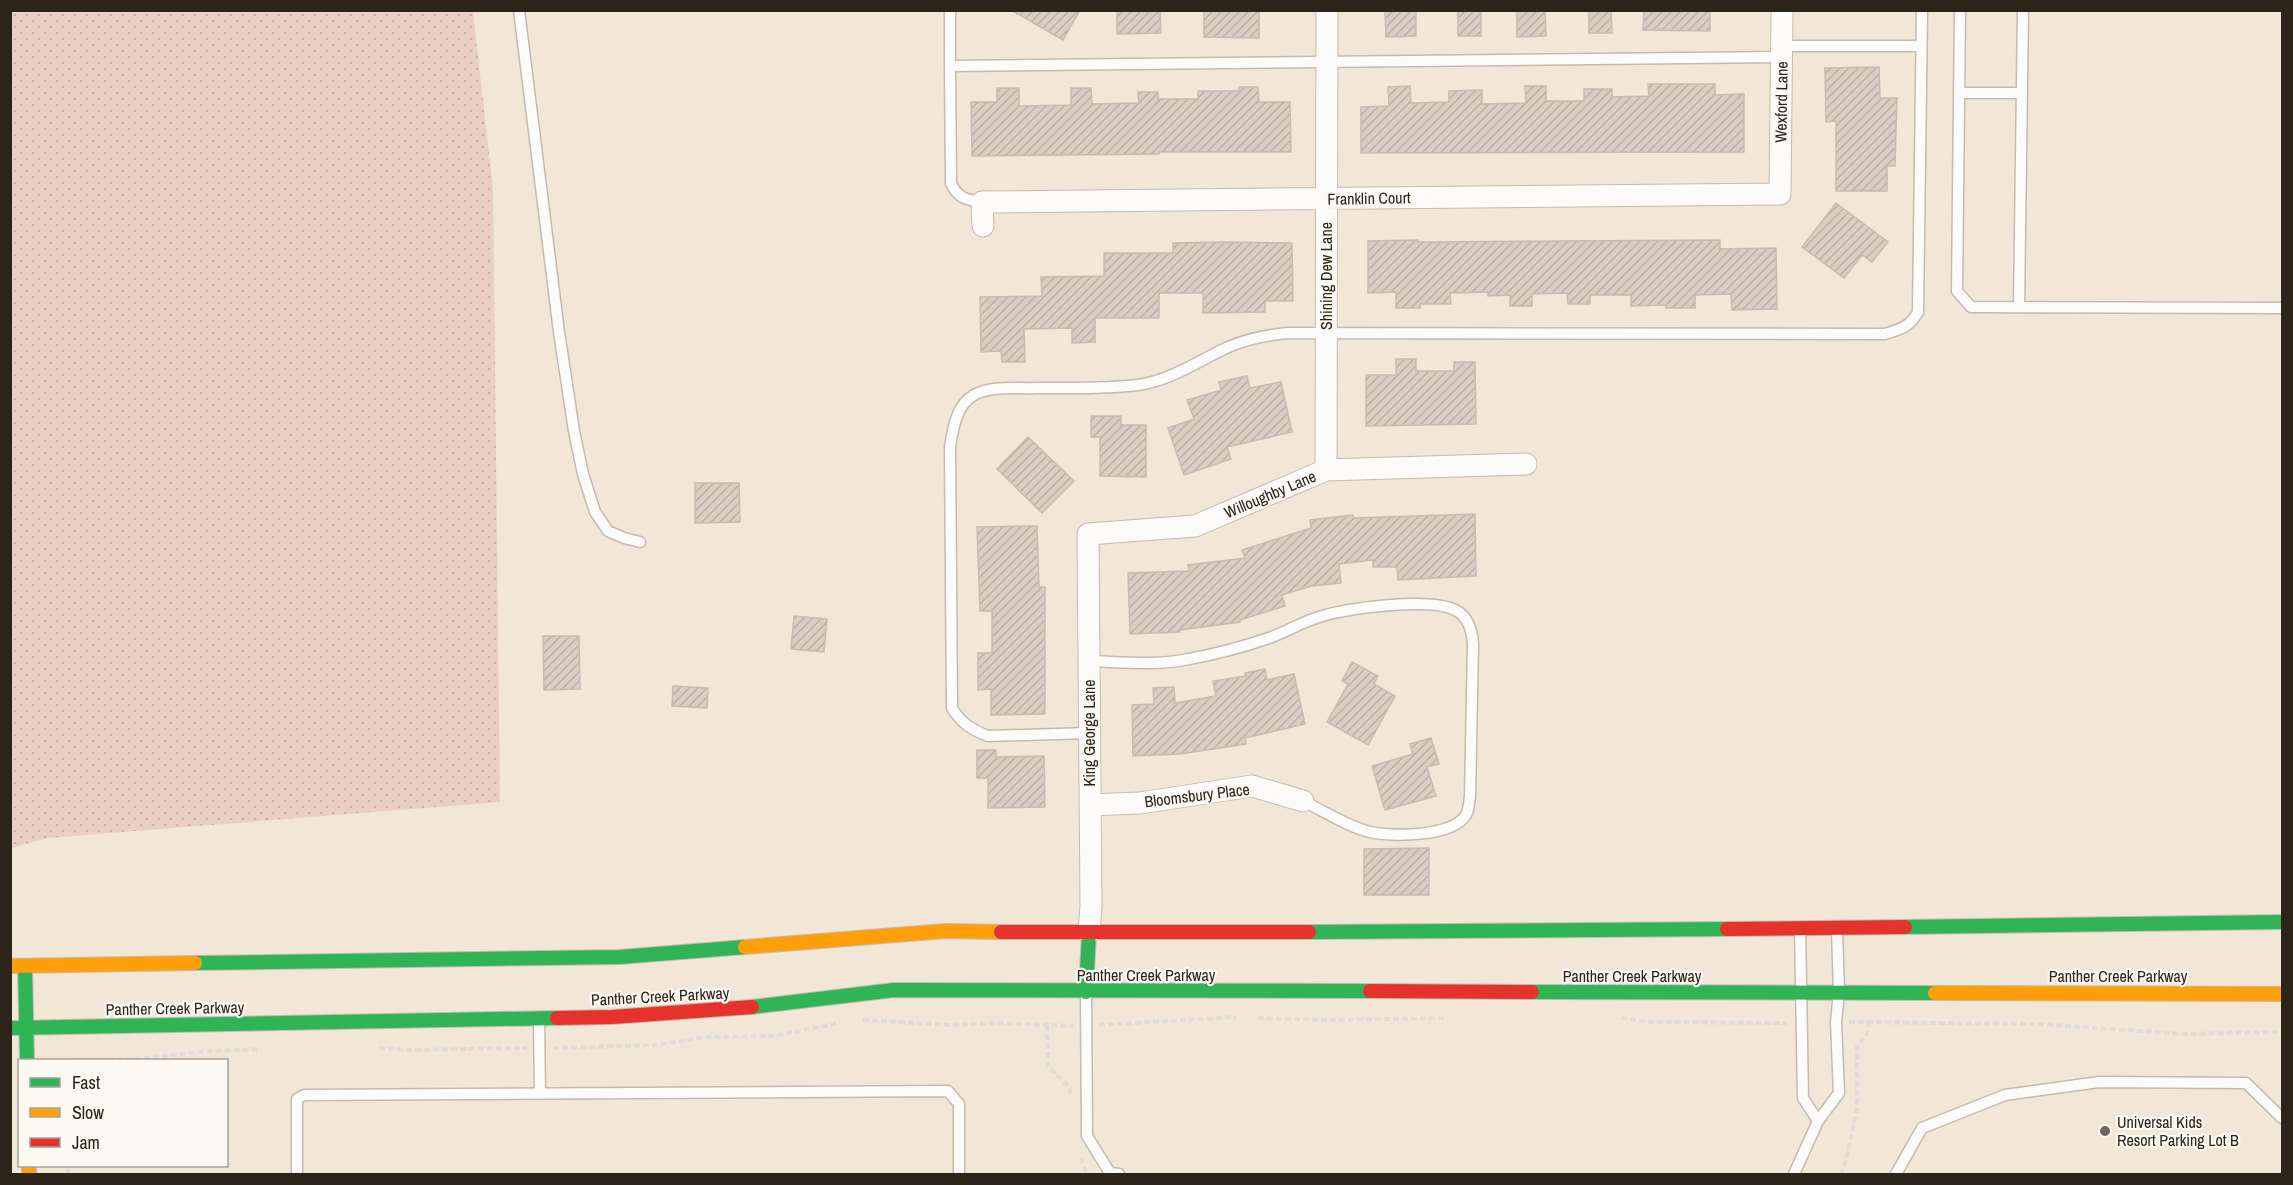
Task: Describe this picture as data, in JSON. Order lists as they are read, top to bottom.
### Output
{
  "streets": {
    "main road": ["Panther Creek Parkway"],
    "street": [
      "Wexford Lane",
      "Franklin Court",
      "Shining Dew Lane",
      "Willoughby Lane",
      "King George Lane",
      "Bloomsbury Place"
    ]
  },
  "crossings": [
    ["Wexford Lane", "Franklin Court"],
    ["Franklin Court", "Shining Dew Lane"],
    ["Shining Dew Lane", "Willoughby Lane"],
    ["Willoughby Lane", "King George Lane"],
    ["King George Lane", "Bloomsbury Place"]
  ],
  "places": ["Universal Kids Resort Parking Lot B"],
  "legend": ["Fast", "Slow", "Jam"]
}
